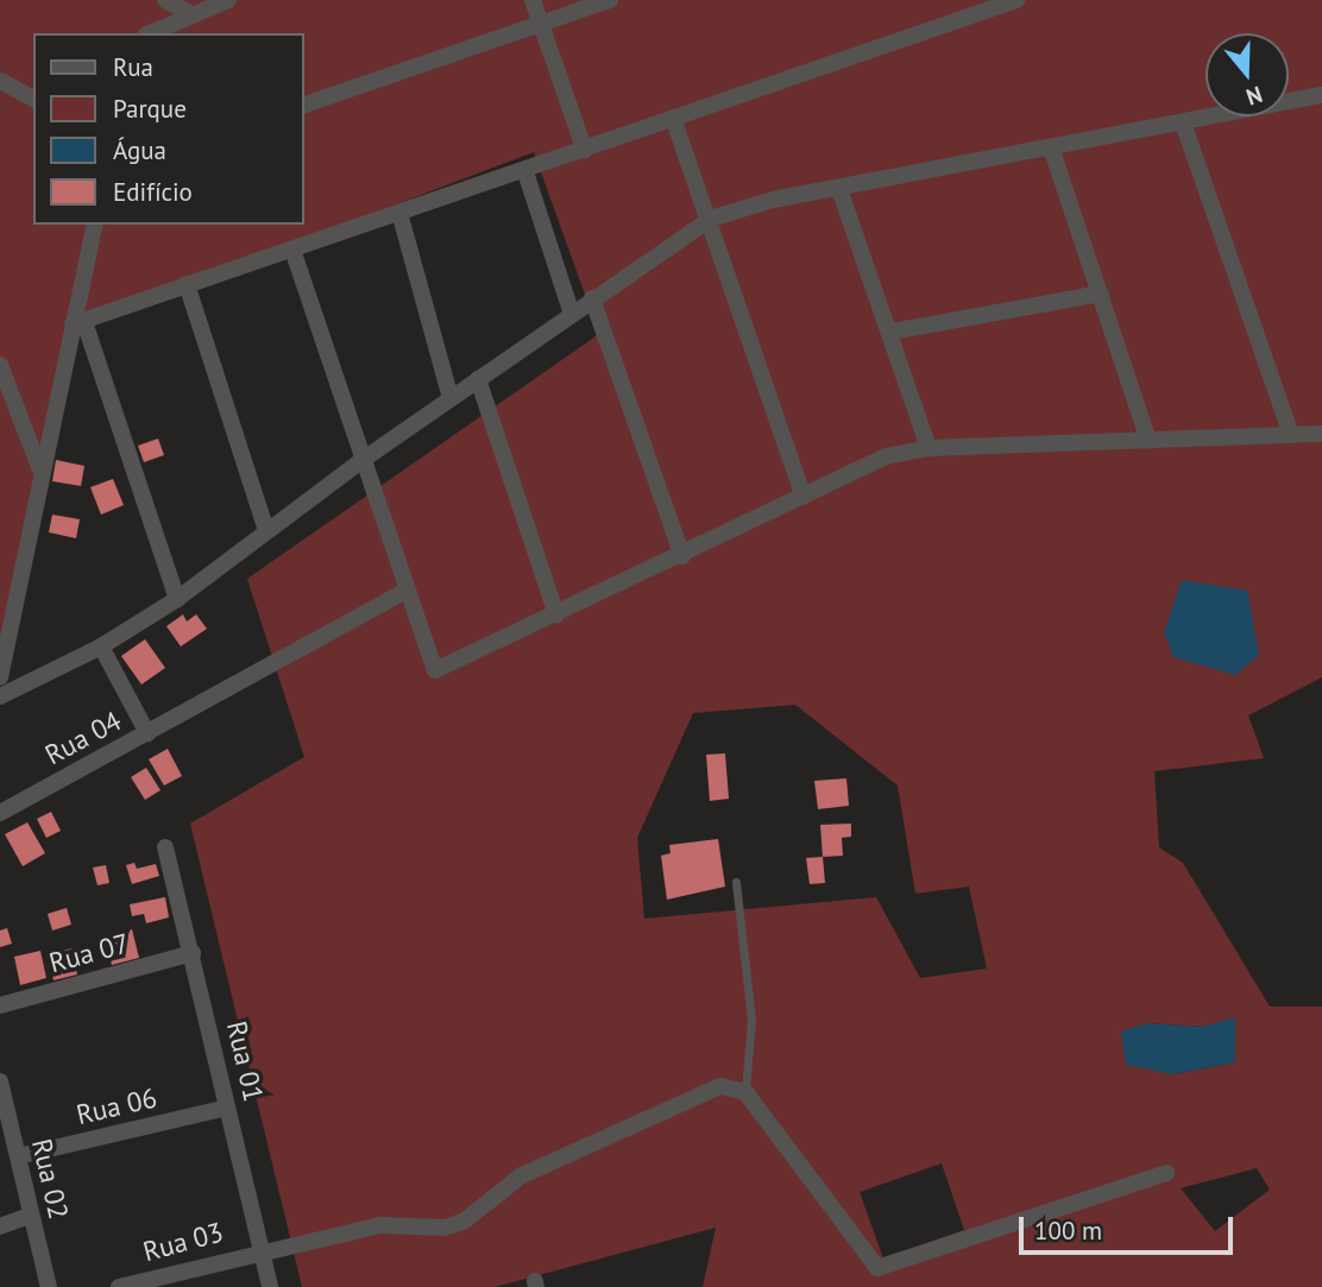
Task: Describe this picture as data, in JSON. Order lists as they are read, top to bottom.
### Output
{
  "streets": {
    "street": [
      "Rua 04",
      "Rua 07",
      "Rua 01",
      "Rua 06",
      "Rua 02",
      "Rua 03"
    ]
  },
  "crossings": [
    ["Rua 07", "Rua 01"],
    ["Rua 01", "Rua 06"],
    ["Rua 01", "Rua 03"],
    ["Rua 06", "Rua 02"]
  ],
  "legend": [
    "Rua",
    "Parque",
    "Água",
    "Edifício"
  ],
  "scale_bar": "100 m",
  "north": "bottom"
}
